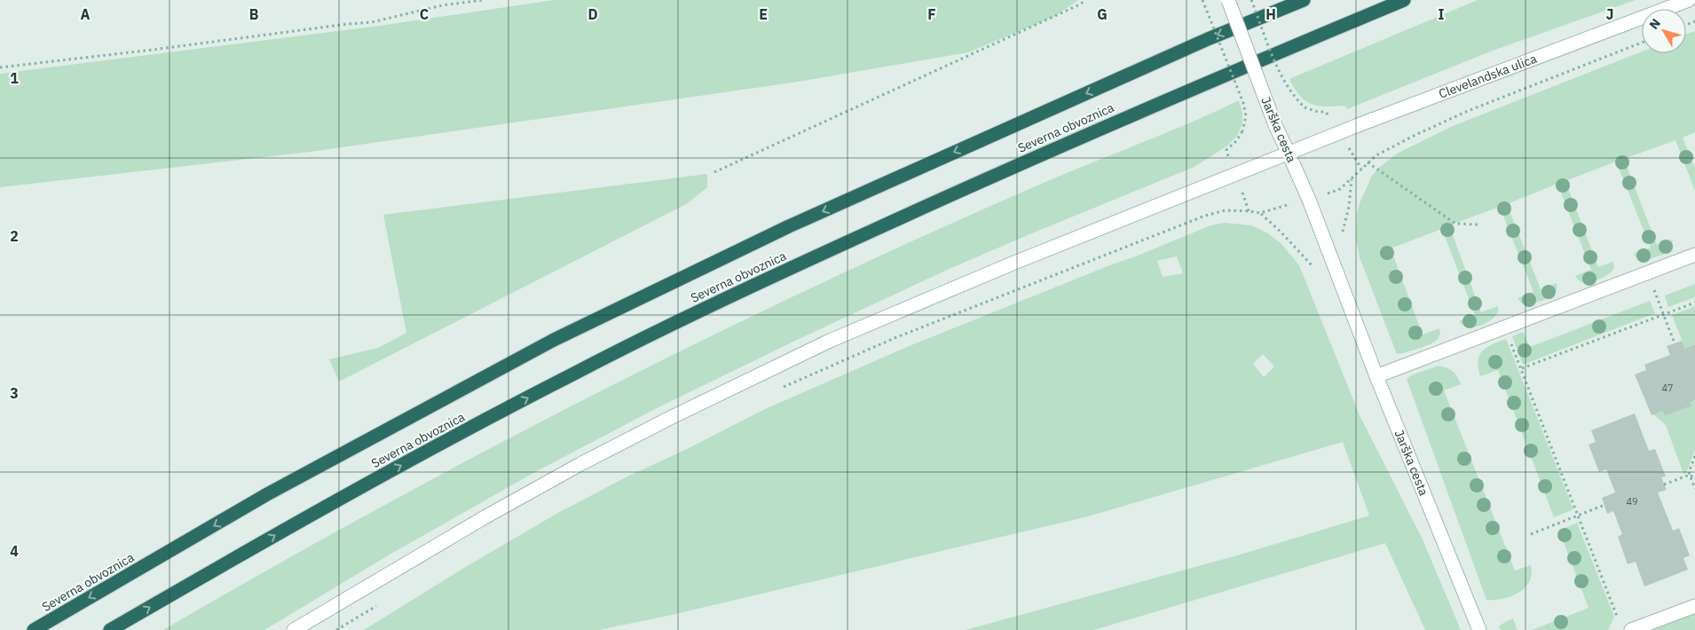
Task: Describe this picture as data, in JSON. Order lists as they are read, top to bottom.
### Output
{
  "streets": {
    "highway": ["Severna obvoznica"],
    "street": ["Clevelandska ulica", "Jarška cesta"]
  },
  "crossings": [
    ["Clevelandska ulica", "Jarška cesta"]
  ],
  "house_numbers": ["47", "49"],
  "north": "top left",
  "grid": {
    "columns": [
      "A",
      "B",
      "C",
      "D",
      "E",
      "F",
      "G",
      "H",
      "I",
      "J"
    ],
    "rows": [
      "1",
      "2",
      "3",
      "4"
    ]
  }
}
